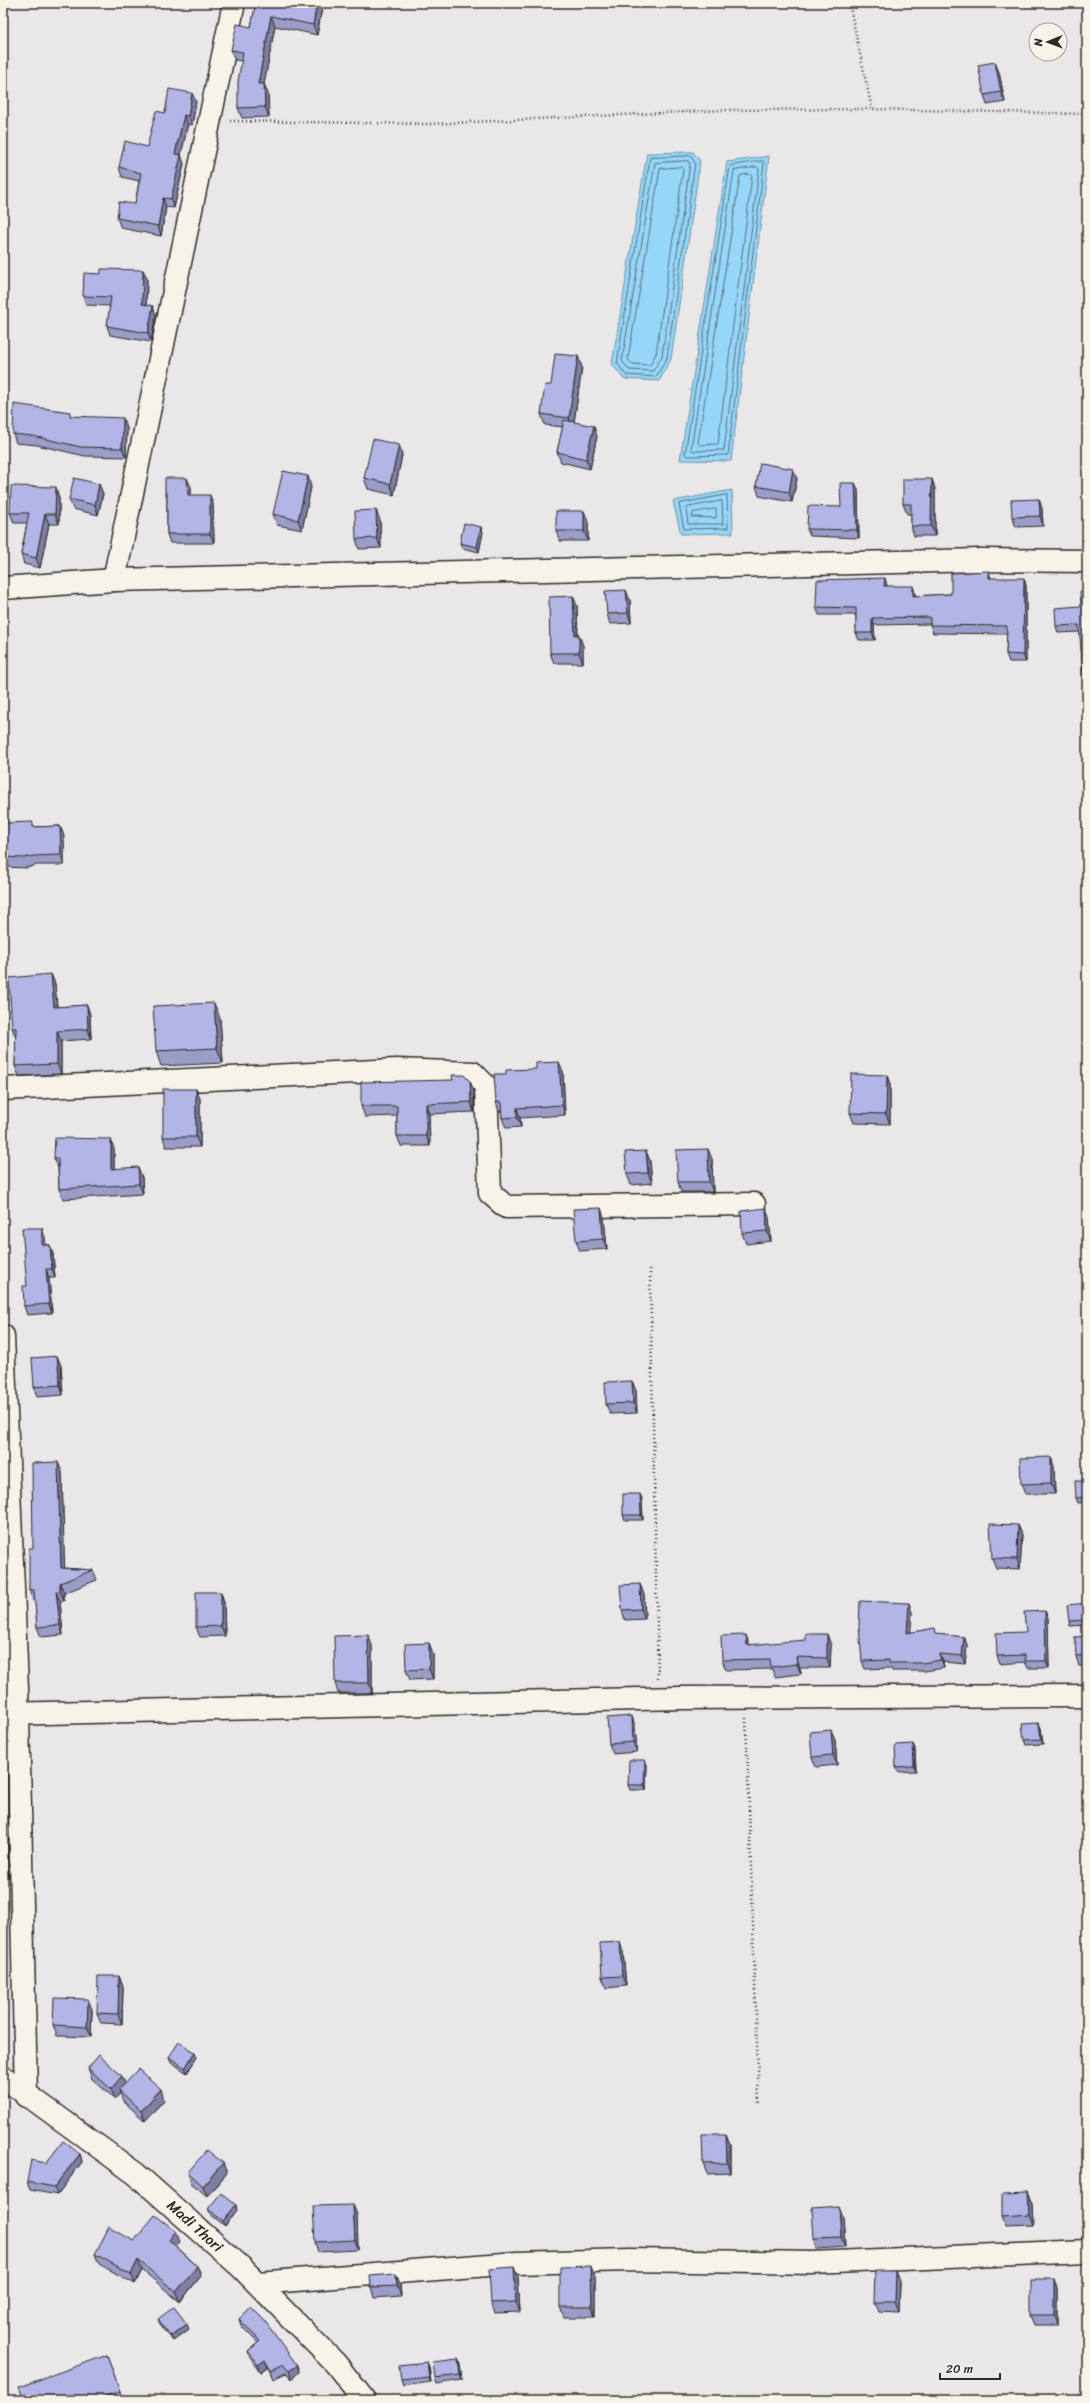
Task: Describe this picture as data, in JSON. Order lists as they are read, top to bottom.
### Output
{
  "streets": {
    "street": ["Madi Thori"]
  },
  "scale_bar": "20 m",
  "north": "left"
}
